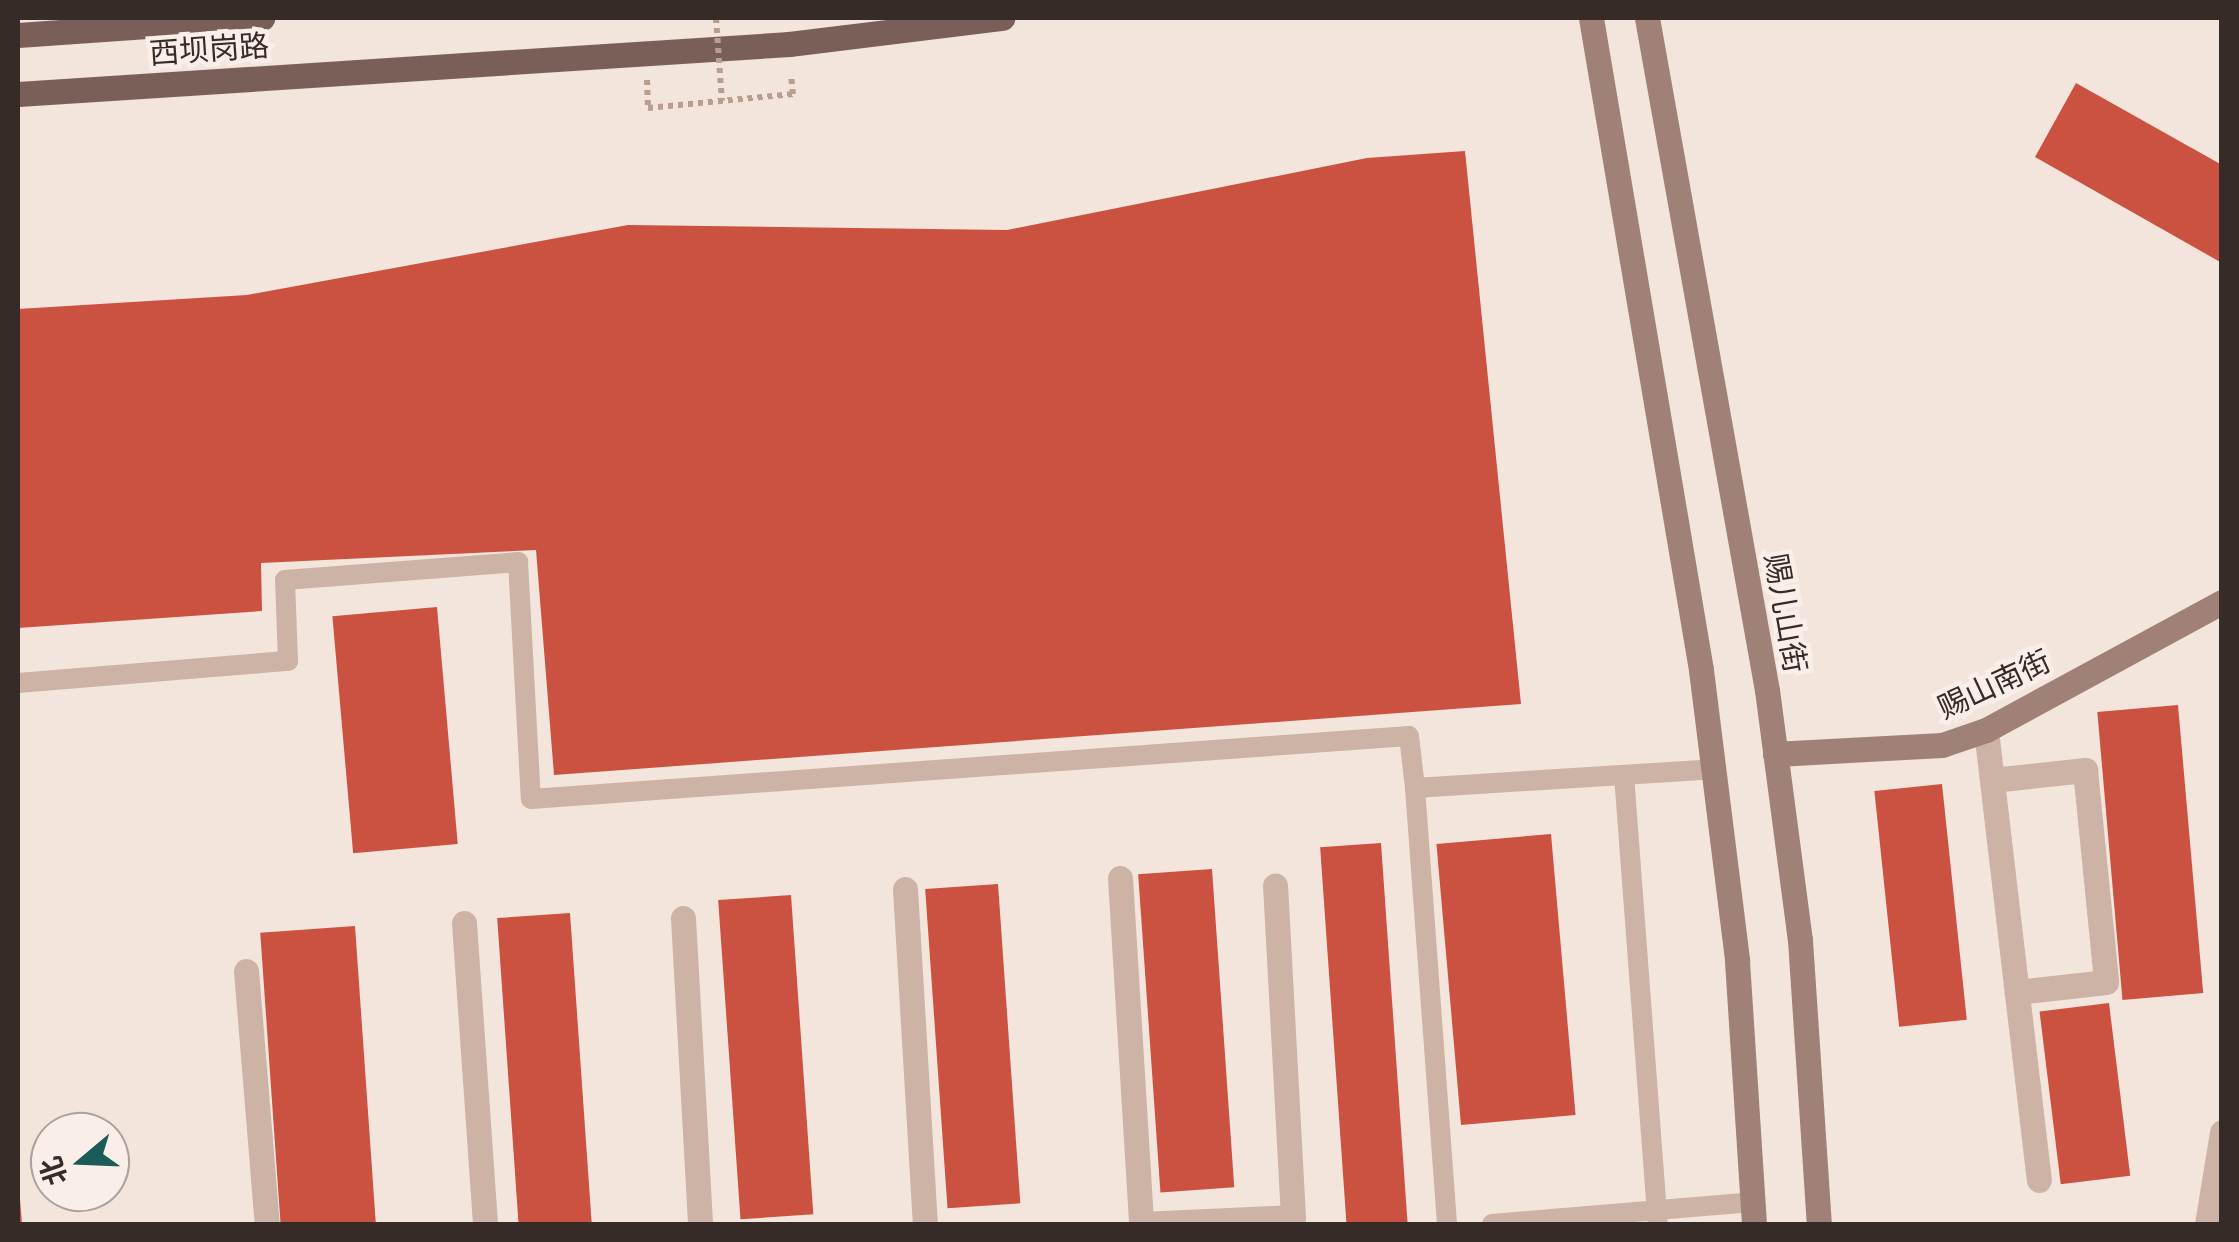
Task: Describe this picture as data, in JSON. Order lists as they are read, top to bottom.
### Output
{
  "streets": {
    "main road": ["西坝岗路", "赐儿山街", "赐山南街"]
  },
  "crossings": [
    ["赐儿山街", "赐山南街"]
  ],
  "north": "left"
}
